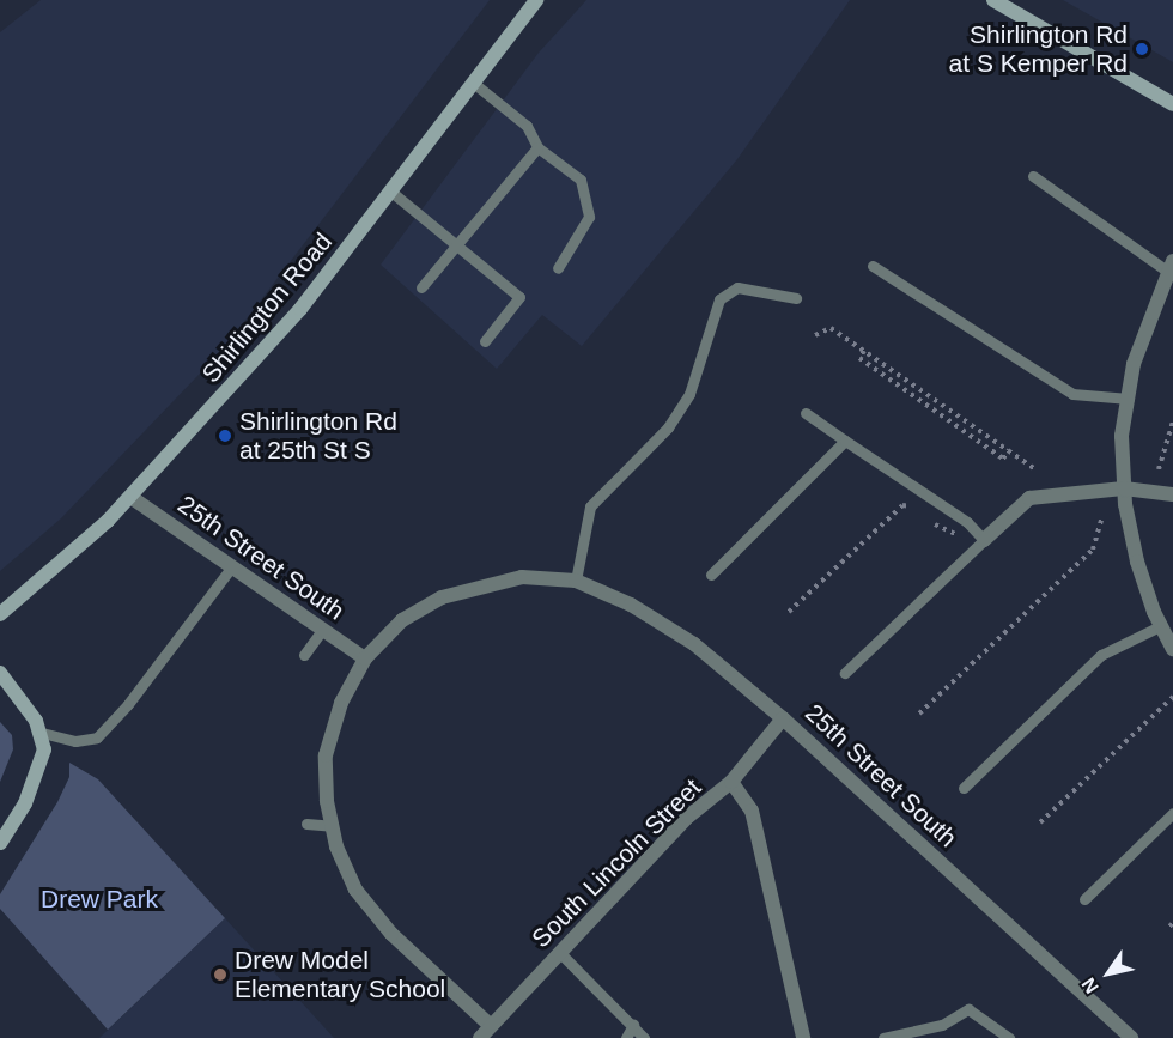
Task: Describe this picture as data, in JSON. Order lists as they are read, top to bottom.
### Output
{
  "streets": {
    "main road": ["Shirlington Road"],
    "street": ["25th Street South", "South Lincoln Street"]
  },
  "crossings": [
    ["Shirlington Road", "25th Street South"],
    ["25th Street South", "South Lincoln Street"]
  ],
  "parks": ["Drew Park"],
  "places": ["Shirlington Rd at S Kemper Rd", "Shirlington Rd at 25th St S", "Drew Model Elementary School"],
  "north": "bottom left"
}
